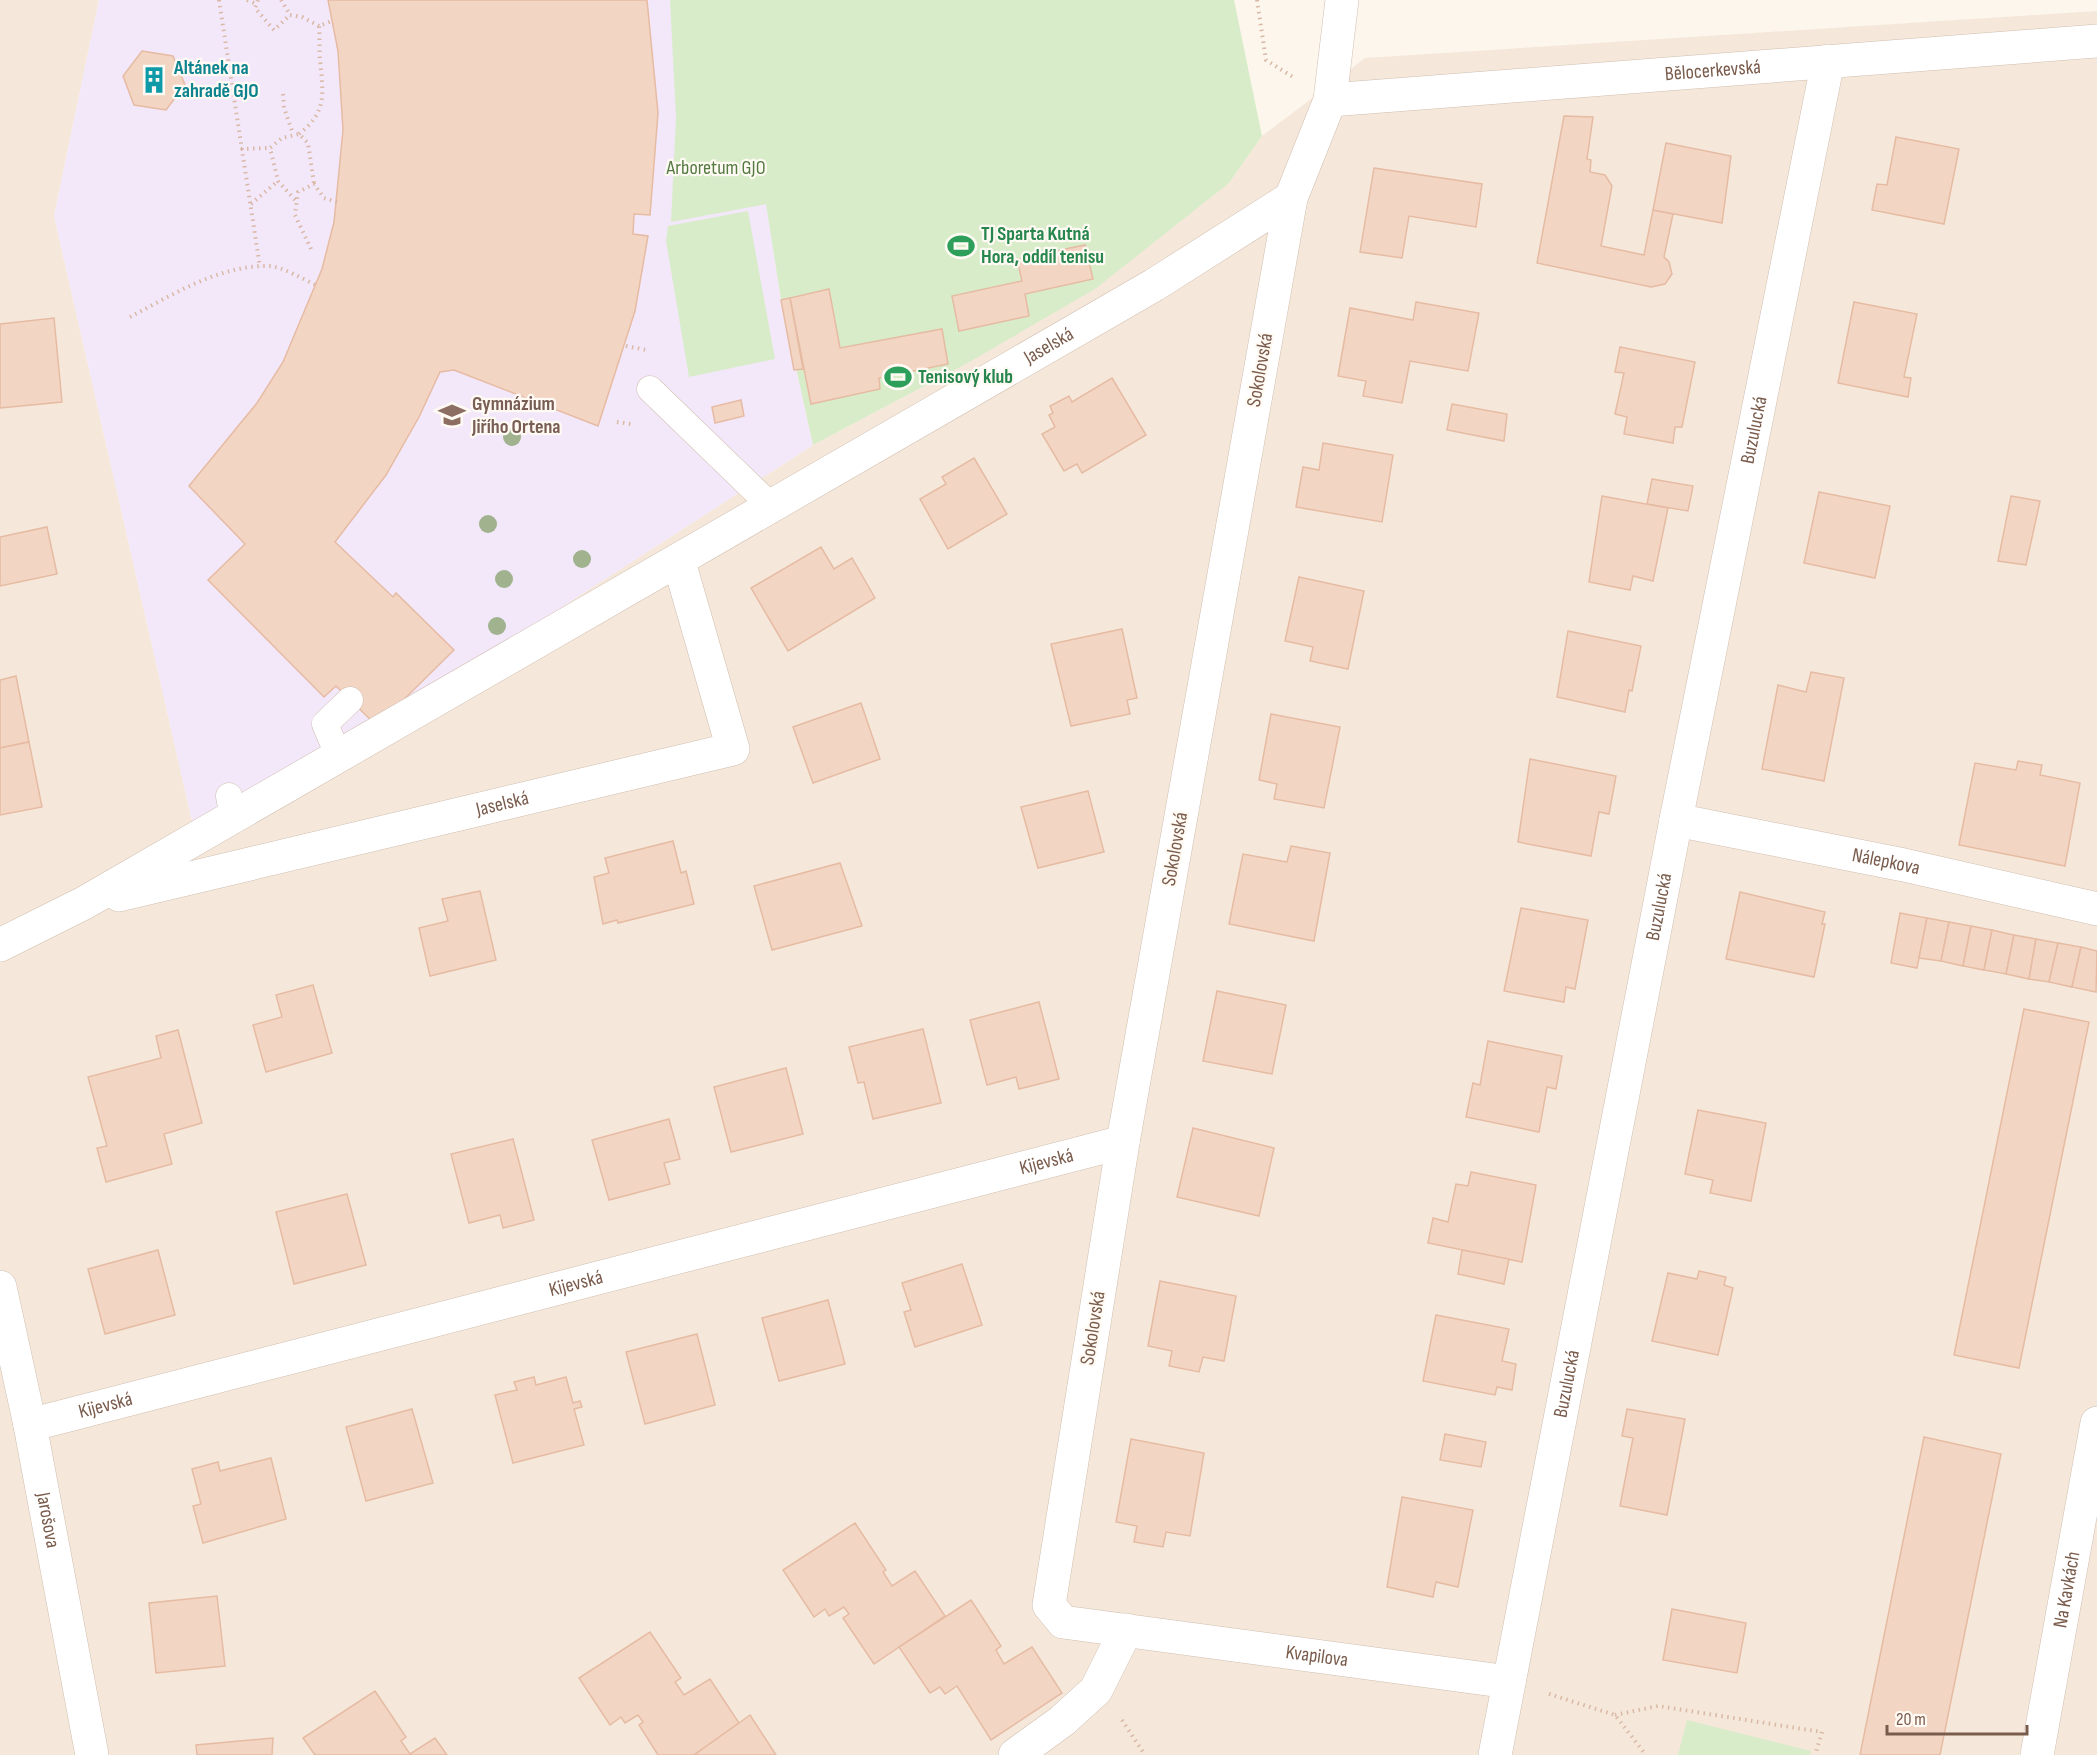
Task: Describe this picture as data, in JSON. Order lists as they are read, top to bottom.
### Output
{
  "streets": {
    "street": [
      "Bělocerkevská",
      "Jaselská",
      "Sokolovská",
      "Buzulucká",
      "Nálepkova",
      "Kijevská",
      "Jarošova",
      "Na Kavkách",
      "Kvapilova"
    ]
  },
  "crossings": [
    ["Bělocerkevská", "Sokolovská"],
    ["Bělocerkevská", "Buzulucká"],
    ["Jaselská", "Sokolovská"],
    ["Sokolovská", "Kijevská"],
    ["Sokolovská", "Kvapilova"],
    ["Buzulucká", "Nálepkova"],
    ["Buzulucká", "Kvapilova"],
    ["Kijevská", "Jarošova"]
  ],
  "parks": ["Arboretum GJO"],
  "places": {
    "building": ["Altánek na zahradě GJO"],
    "sports": ["TJ Sparta Kutná Hora, oddíl tenisu", "Tenisový klub"],
    "school or university": ["Gymnázium Jiřího Ortena"]
  },
  "scale_bar": "20 m"
}
